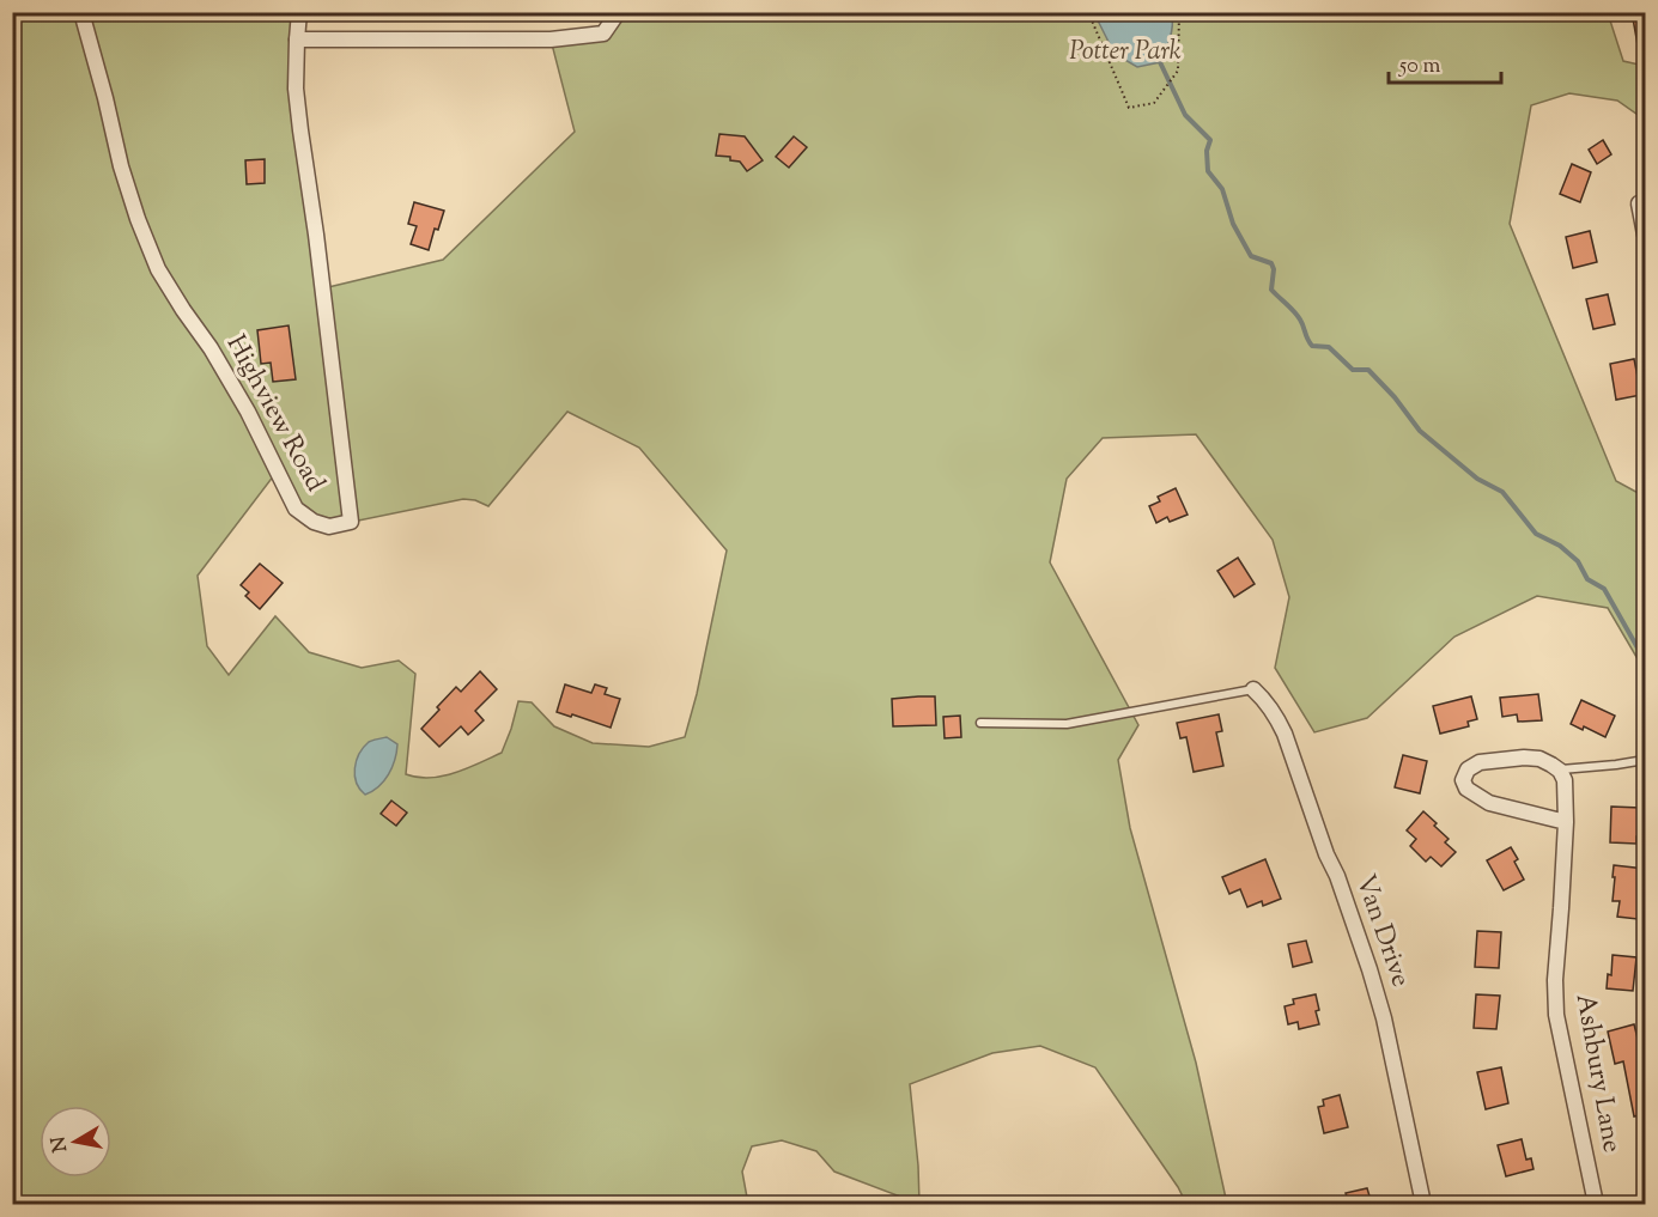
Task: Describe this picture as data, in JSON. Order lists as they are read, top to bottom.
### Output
{
  "streets": {
    "street": ["Highview Road", "Van Drive", "Ashbury Lane"]
  },
  "parks": ["Potter Park"],
  "scale_bar": "50 m",
  "north": "left"
}
